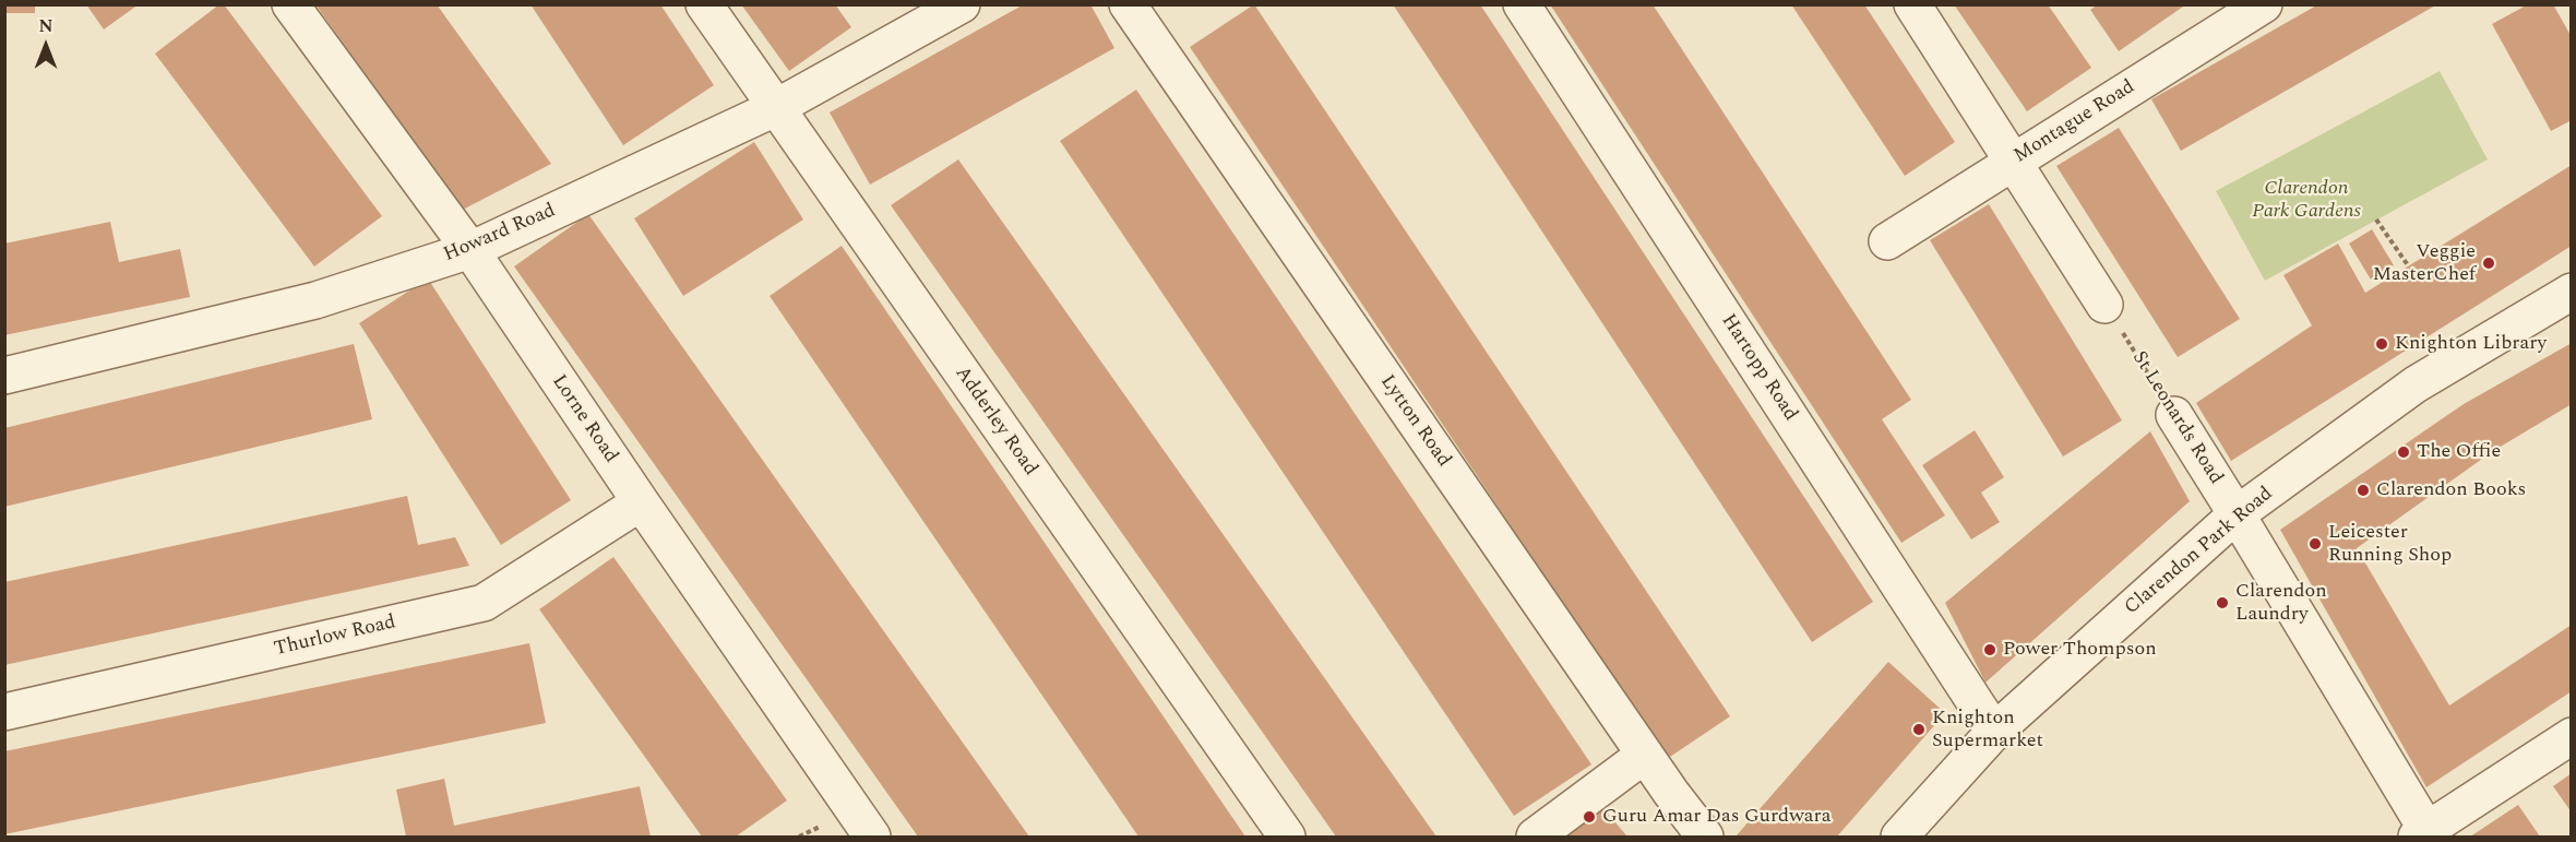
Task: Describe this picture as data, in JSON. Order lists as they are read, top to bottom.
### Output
{
  "streets": {
    "street": [
      "Montague Road",
      "Howard Road",
      "Hartopp Road",
      "St Leonards Road",
      "Lorne Road",
      "Adderley Road",
      "Lytton Road",
      "Clarendon Park Road",
      "Thurlow Road"
    ]
  },
  "crossings": [
    ["Howard Road", "Lorne Road"],
    ["Howard Road", "Adderley Road"],
    ["Hartopp Road", "Clarendon Park Road"],
    ["St Leonards Road", "Clarendon Park Road"],
    ["Lorne Road", "Thurlow Road"]
  ],
  "parks": ["Clarendon Park Gardens"],
  "places": [
    "Veggie MasterChef",
    "Knighton Library",
    "The Offie",
    "Clarendon Books",
    "Leicester Running Shop",
    "Clarendon Laundry",
    "Power Thompson",
    "Knighton Supermarket",
    "Guru Amar Das Gurdwara"
  ],
  "north": "top"
}
